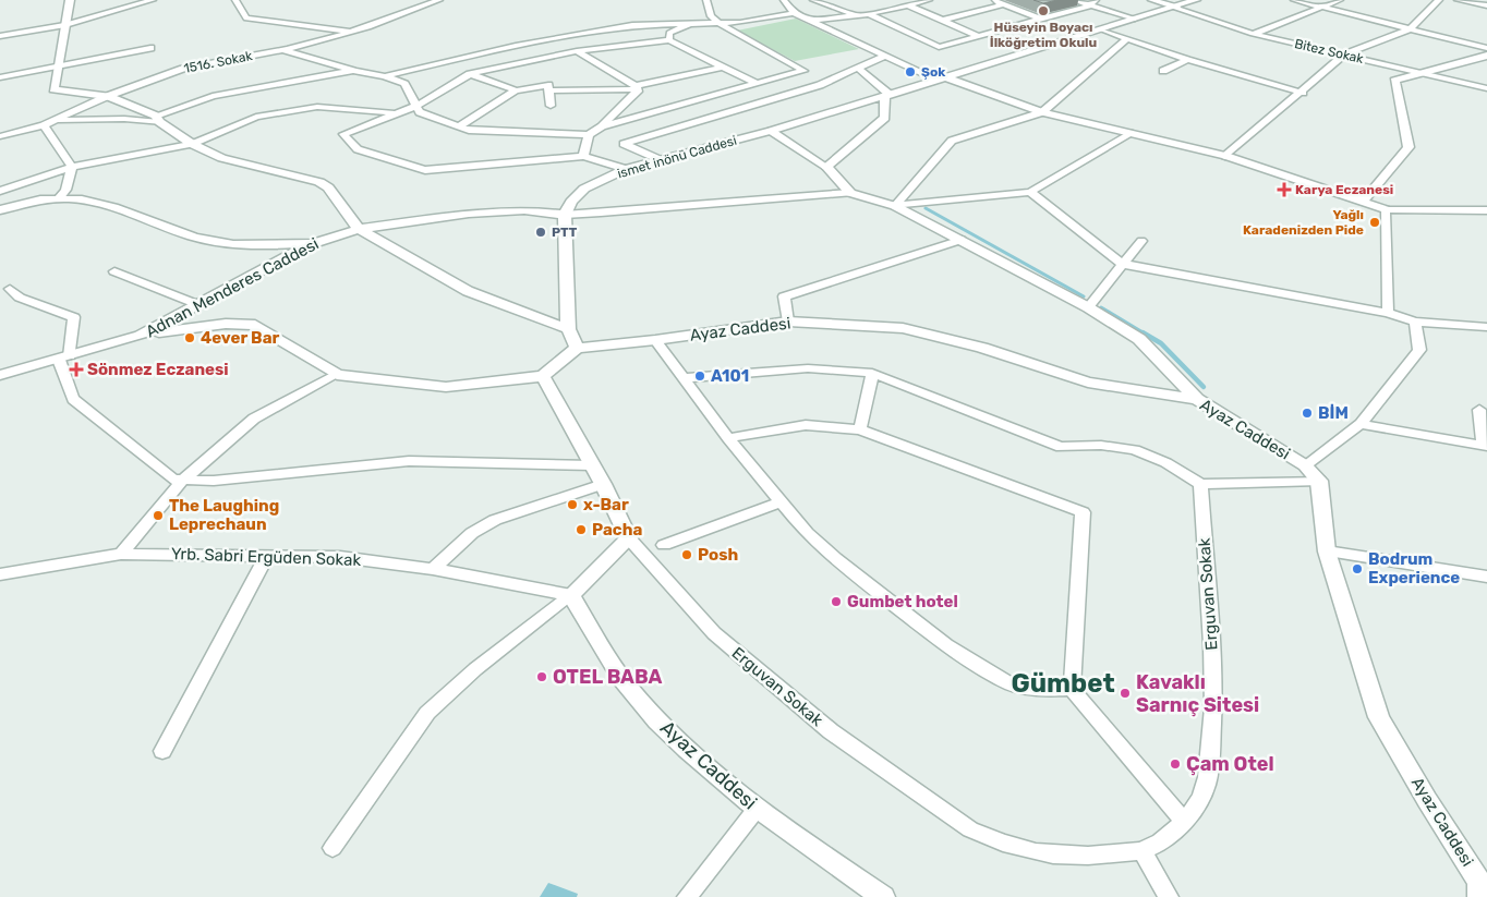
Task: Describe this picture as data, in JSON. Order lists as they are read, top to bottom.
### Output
{
  "streets": {
    "street": [
      "Bitez Sokak",
      "1516. Sokak",
      "ismet inönü Caddesi",
      "Adnan Menderes Caddesi",
      "Ayaz Caddesi",
      "Yrb. Sabri Ergüden Sokak",
      "Erguvan Sokak"
    ]
  },
  "crossings": [
    ["Bitez Sokak", "ismet inönü Caddesi"],
    ["ismet inönü Caddesi", "Adnan Menderes Caddesi"],
    ["Ayaz Caddesi", "Yrb. Sabri Ergüden Sokak"]
  ],
  "districts": ["Gümbet"],
  "places": {
    "other": [
      "Hüseyin Boyacı İlköğretim Okulu",
      "Şok",
      "Yağlı Karadenizden Pide",
      "PTT",
      "4ever Bar",
      "A101",
      "BİM",
      "x-Bar",
      "The Laughing Leprechaun",
      "Pacha",
      "Posh",
      "Bodrum Experience",
      "Gumbet hotel",
      "OTEL BABA",
      "Kavaklı Sarnıç Sitesi",
      "Çam Otel"
    ],
    "health": ["Karya Eczanesi", "Sönmez Eczanesi"]
  }
}
